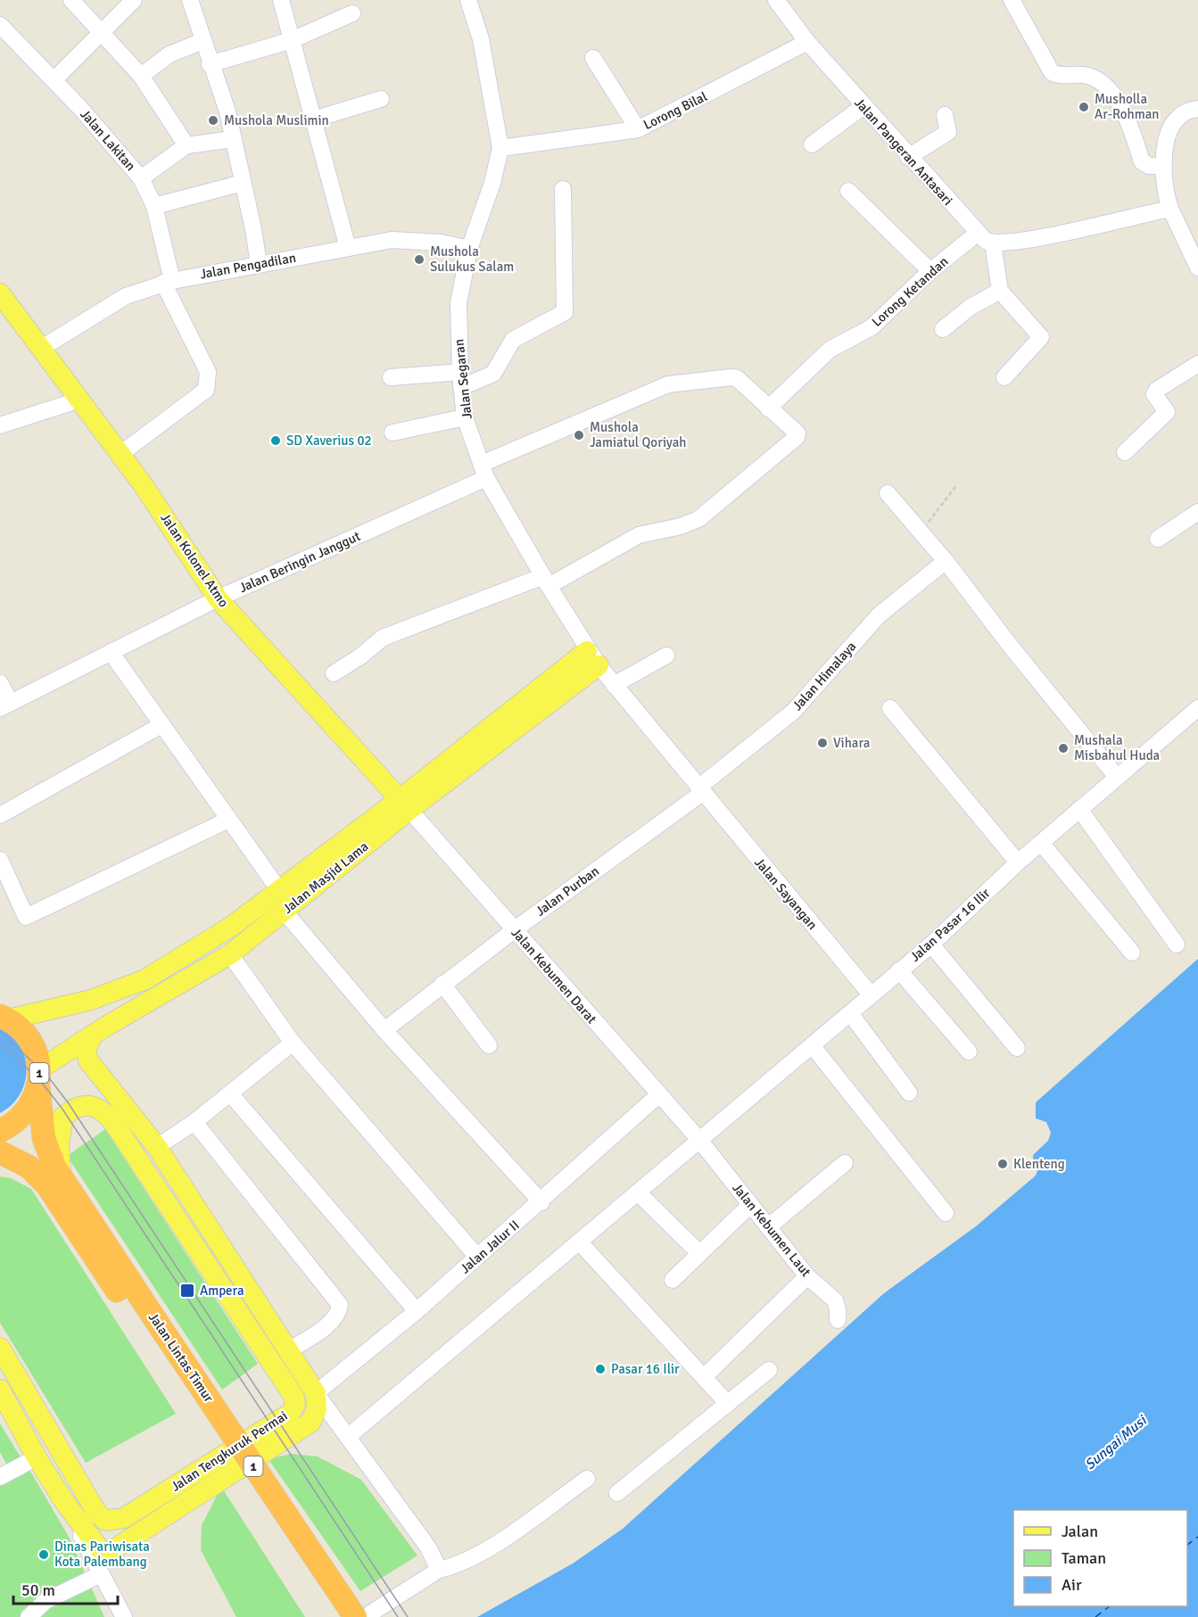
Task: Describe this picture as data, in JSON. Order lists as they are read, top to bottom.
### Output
{
  "streets": {
    "highway": ["1", "Jalan Lintas Timur"],
    "main road": ["Jalan Kolonel Atmo", "Jalan Masjid Lama", "Jalan Tengkuruk Permai"],
    "street": [
      "Lorong Bilal",
      "Jalan Lakitan",
      "Jalan Pangeran Antasari",
      "Jalan Pengadilan",
      "Lorong Ketandan",
      "Jalan Segaran",
      "Jalan Beringin Janggut",
      "Jalan Himalaya",
      "Jalan Purban",
      "Jalan Sayangan",
      "Jalan Pasar 16 Ilir",
      "Jalan Kebumen Darat",
      "Jalan Kebumen Laut",
      "Jalan Jalur II"
    ]
  },
  "crossings": [
    ["Lorong Bilal", "Jalan Pangeran Antasari"],
    ["Lorong Bilal", "Jalan Segaran"],
    ["Jalan Lakitan", "Jalan Pengadilan"],
    ["Jalan Lakitan", "Jalan Kolonel Atmo"],
    ["Jalan Pangeran Antasari", "Lorong Ketandan"],
    ["Jalan Pengadilan", "Jalan Segaran"],
    ["Jalan Pengadilan", "Jalan Kolonel Atmo"],
    ["Lorong Ketandan", "Jalan Beringin Janggut"],
    ["Jalan Segaran", "Jalan Beringin Janggut"],
    ["Jalan Segaran", "Jalan Himalaya"],
    ["Jalan Segaran", "Jalan Masjid Lama"],
    ["Jalan Segaran", "Jalan Purban"],
    ["Jalan Segaran", "Jalan Sayangan"],
    ["Jalan Kolonel Atmo", "Jalan Beringin Janggut"],
    ["Jalan Kolonel Atmo", "Jalan Masjid Lama"],
    ["Jalan Kolonel Atmo", "Jalan Kebumen Darat"],
    ["Jalan Himalaya", "Jalan Purban"],
    ["Jalan Himalaya", "Jalan Sayangan"],
    ["Jalan Masjid Lama", "Jalan Kebumen Darat"],
    ["Jalan Masjid Lama", "1"],
    ["Jalan Masjid Lama", "Jalan Lintas Timur"],
    ["Jalan Masjid Lama", "Jalan Tengkuruk Permai"],
    ["Jalan Purban", "Jalan Sayangan"],
    ["Jalan Purban", "Jalan Kebumen Darat"],
    ["Jalan Sayangan", "Jalan Pasar 16 Ilir"],
    ["Jalan Pasar 16 Ilir", "Jalan Kebumen Darat"],
    ["Jalan Pasar 16 Ilir", "Jalan Kebumen Laut"],
    ["Jalan Kebumen Darat", "Jalan Kebumen Laut"],
    ["Jalan Kebumen Darat", "Jalan Jalur II"],
    ["1", "Jalan Lintas Timur"],
    ["Jalan Jalur II", "Jalan Tengkuruk Permai"]
  ],
  "water": ["Sungai Musi"],
  "places": {
    "other": [
      "Musholla Ar-Rohman",
      "Mushola Muslimin",
      "Mushola Sulukus Salam",
      "Mushola Jamiatul Qoriyah",
      "SD Xaverius 02",
      "Vihara",
      "Mushala Misbahul Huda",
      "Klenteng",
      "Pasar 16 Ilir",
      "Dinas Pariwisata Kota Palembang"
    ],
    "transit": ["Ampera"]
  },
  "legend": ["Jalan", "Taman", "Air"],
  "scale_bar": "50 m"
}
